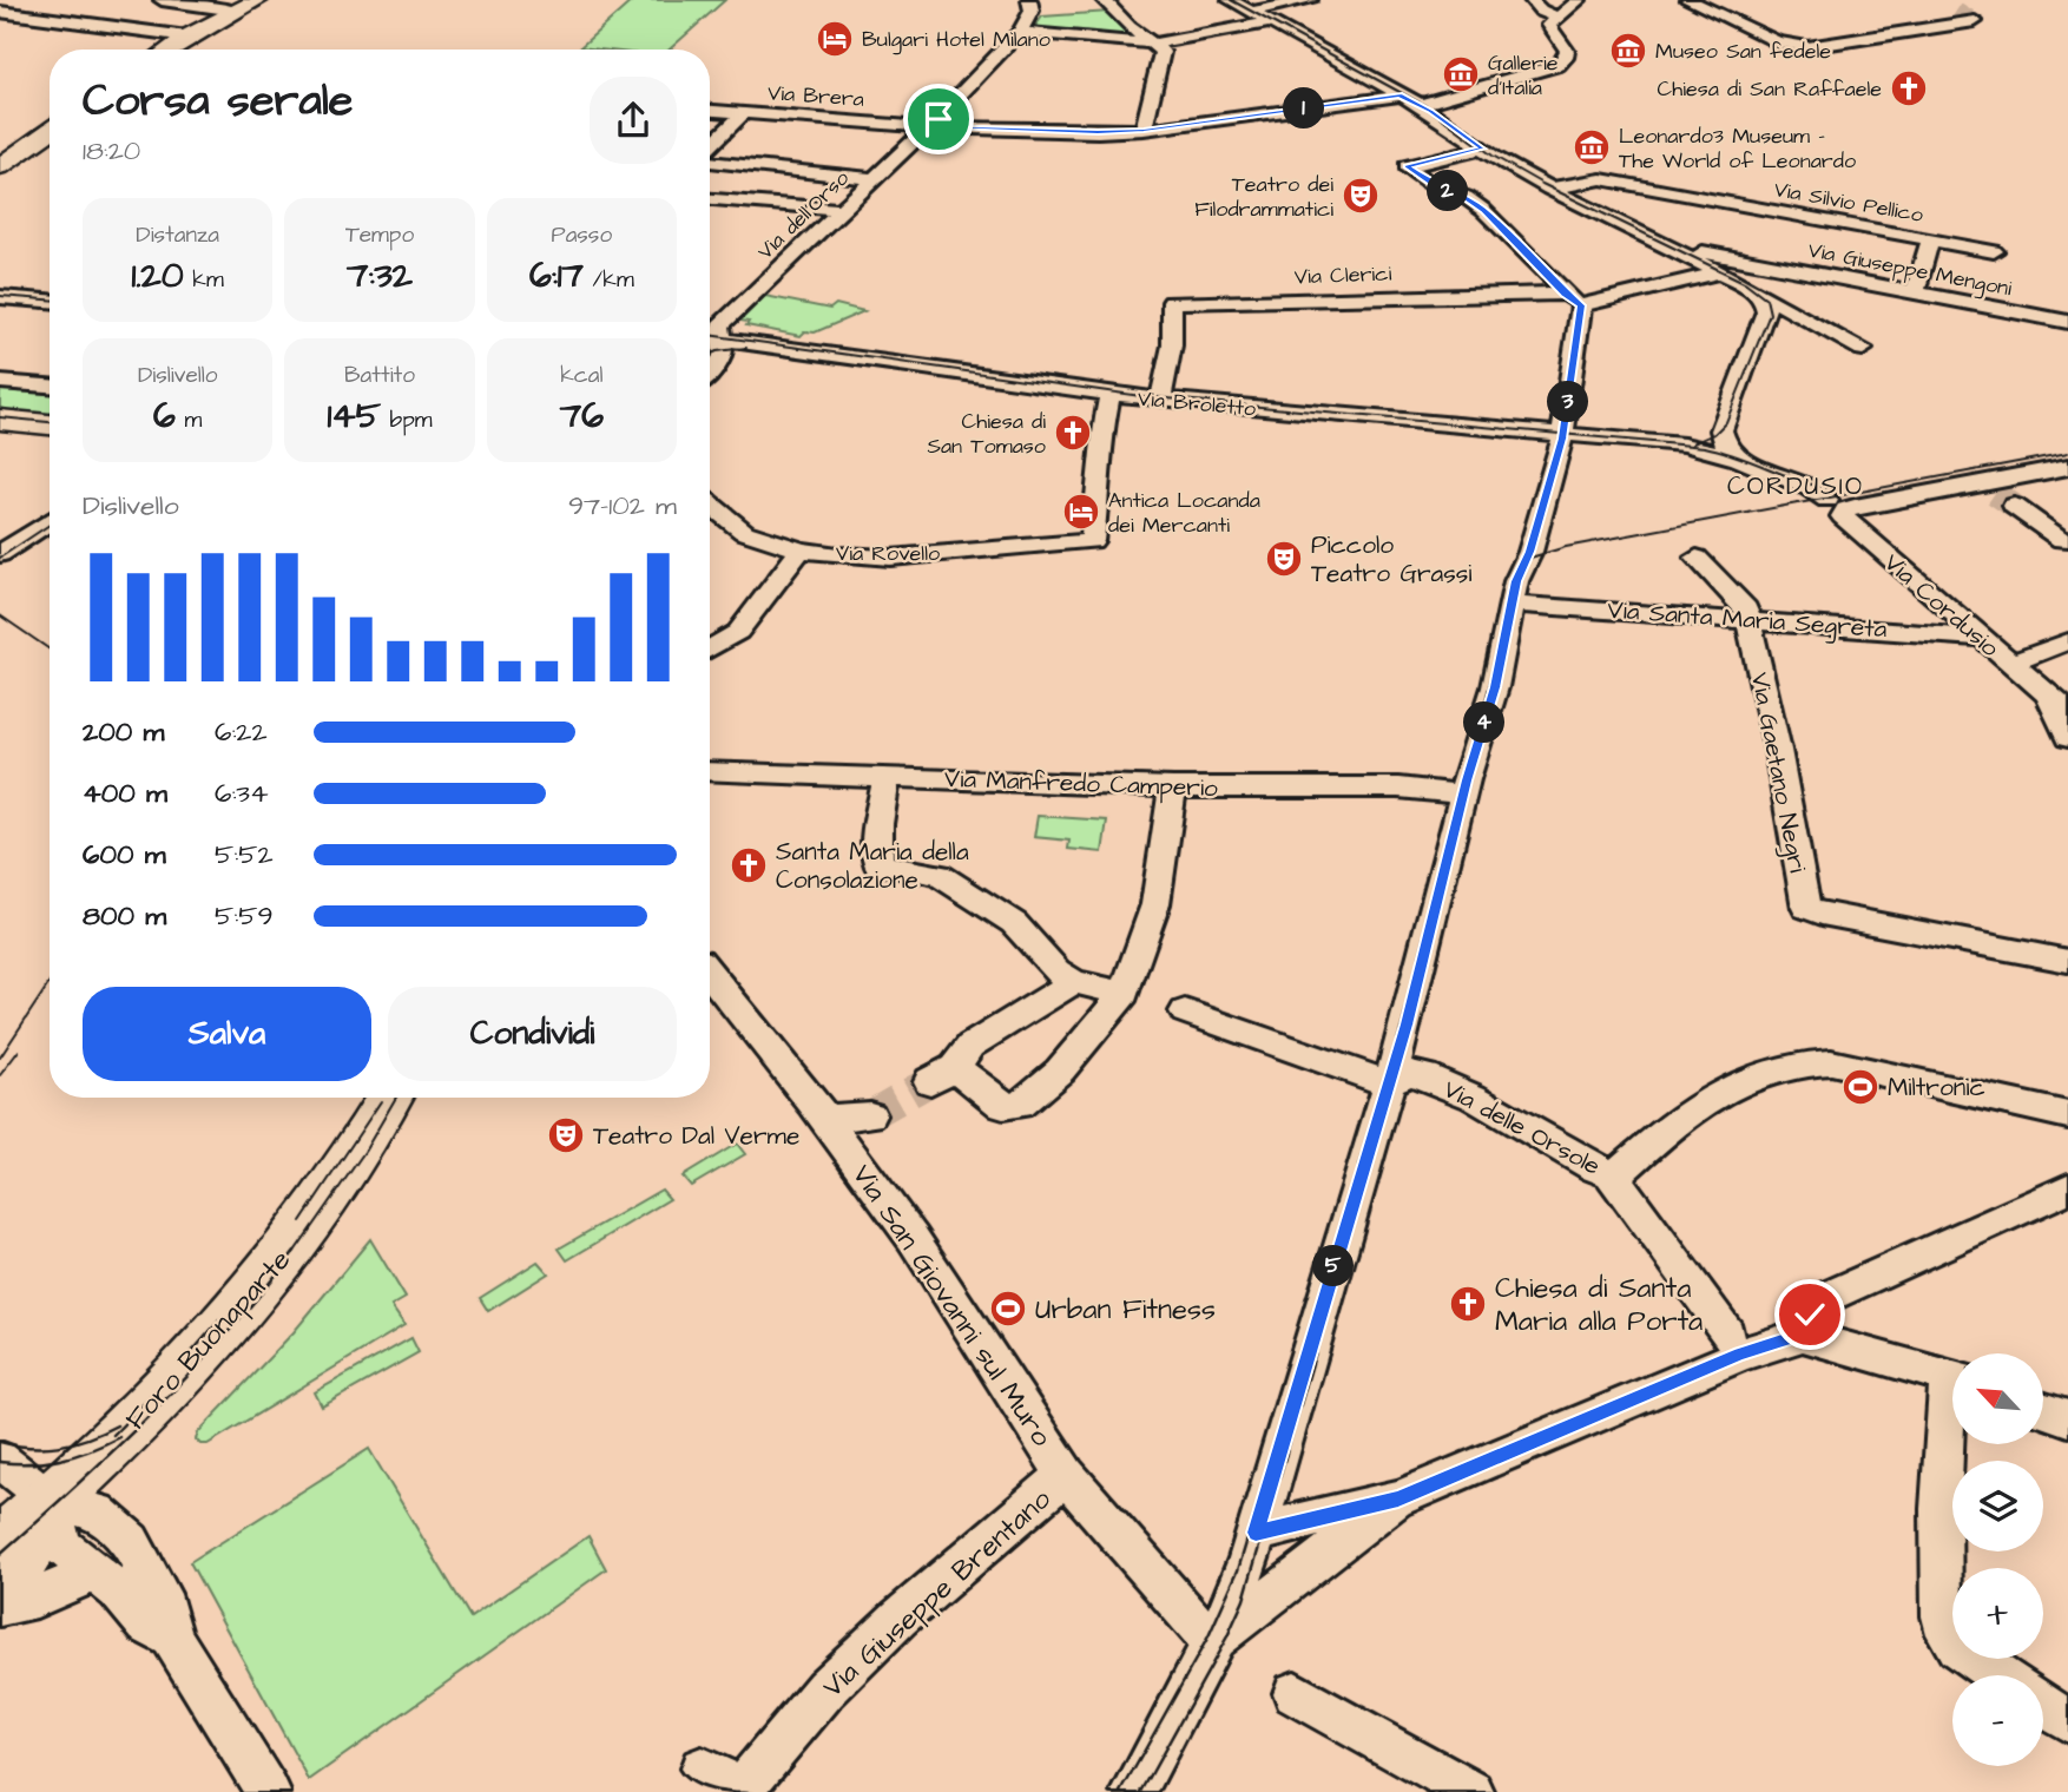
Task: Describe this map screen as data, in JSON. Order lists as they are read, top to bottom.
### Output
{
  "streets": {
    "street": [
      "Via Brera",
      "Via Silvio Pellico",
      "Via dell'Orso",
      "Via Giuseppe Mengoni",
      "Via Clerici",
      "Via Broletto",
      "Via Rovello",
      "Via Cordusio",
      "Via Santa Maria Segreta",
      "Via Gaetano Negri",
      "Via Manfredo Camperio",
      "Via delle Orsole",
      "Via San Giovanni sul Muro",
      "Foro Buonaparte",
      "Via Giuseppe Brentano"
    ]
  },
  "crossings": [
    ["Via Brera", "Via dell'Orso"],
    ["Via dell'Orso", "Via Broletto"],
    ["Via Clerici", "Via Broletto"],
    ["Via Broletto", "Via Rovello"],
    ["Via Broletto", "Via Cordusio"],
    ["Via Cordusio", "Via Santa Maria Segreta"],
    ["Via Santa Maria Segreta", "Via Gaetano Negri"],
    ["Via San Giovanni sul Muro", "Via Giuseppe Brentano"]
  ],
  "districts": ["CORDUSIO"],
  "places": {
    "hotel": ["Bulgari Hotel Milano", "Antica Locanda dei Mercanti"],
    "museum": ["Museo San fedele", "Gallerie d'Italia", "Leonardo3 Museum – The World of Leonardo"],
    "church": [
      "Chiesa di San Raffaele",
      "Chiesa di San Tomaso",
      "Santa Maria della Consolazione",
      "Chiesa di Santa Maria alla Porta"
    ],
    "theatre": ["Teatro dei Filodrammatici", "Piccolo Teatro Grassi", "Teatro Dal Verme"],
    "sports": ["Miltronic", "Urban Fitness"]
  },
  "north": "top left",
  "page": {
    "heading": ["Corsa serale", "18:20"],
    "pins": [
      "1",
      "2",
      "3",
      "4",
      "5"
    ],
    "stats": [
      ["Distanza", "1.20 km"],
      ["Tempo", "7:32"],
      ["Passo", "6:17 /km"],
      ["Dislivello", "6 m"],
      ["Battito", "145 bpm"],
      ["kcal", "76"]
    ],
    "chart": ["Dislivello", "97–102 m"],
    "list": [
      {
        "name": "200 m",
        "note": "6:22"
      },
      {
        "name": "400 m",
        "note": "6:34"
      },
      {
        "name": "600 m",
        "note": "5:52"
      },
      {
        "name": "800 m",
        "note": "5:59"
      }
    ],
    "buttons": ["Salva", "Condividi"],
    "map_buttons": ["+", "−"]
  }
}
